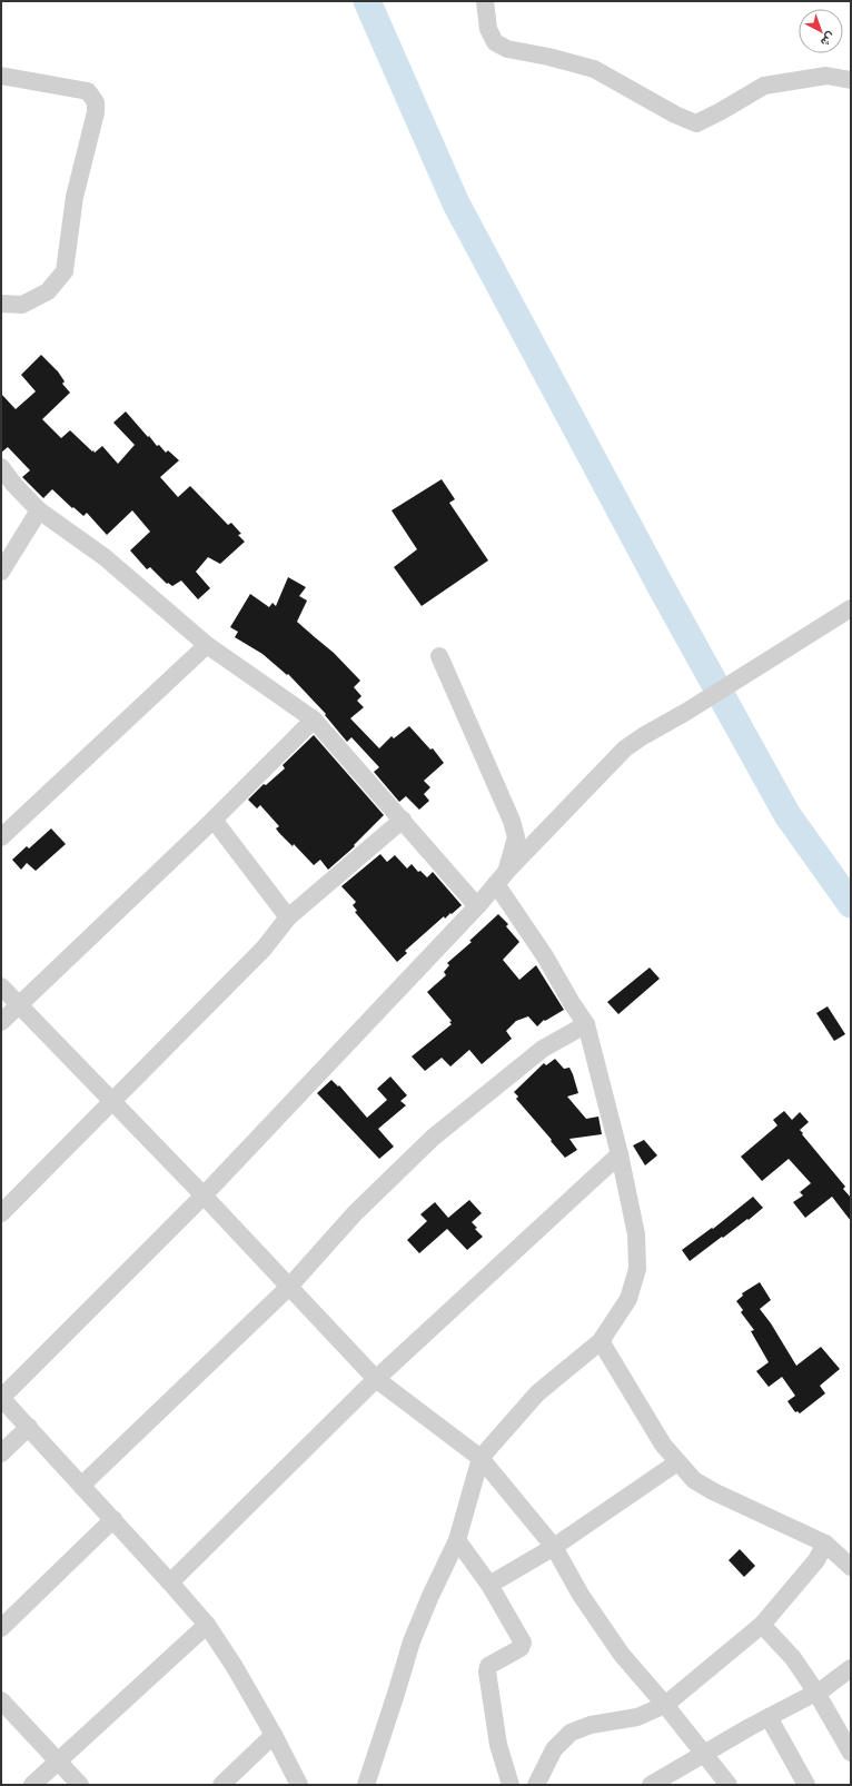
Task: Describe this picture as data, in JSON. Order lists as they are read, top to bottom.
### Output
{
  "north": "bottom right"
}
